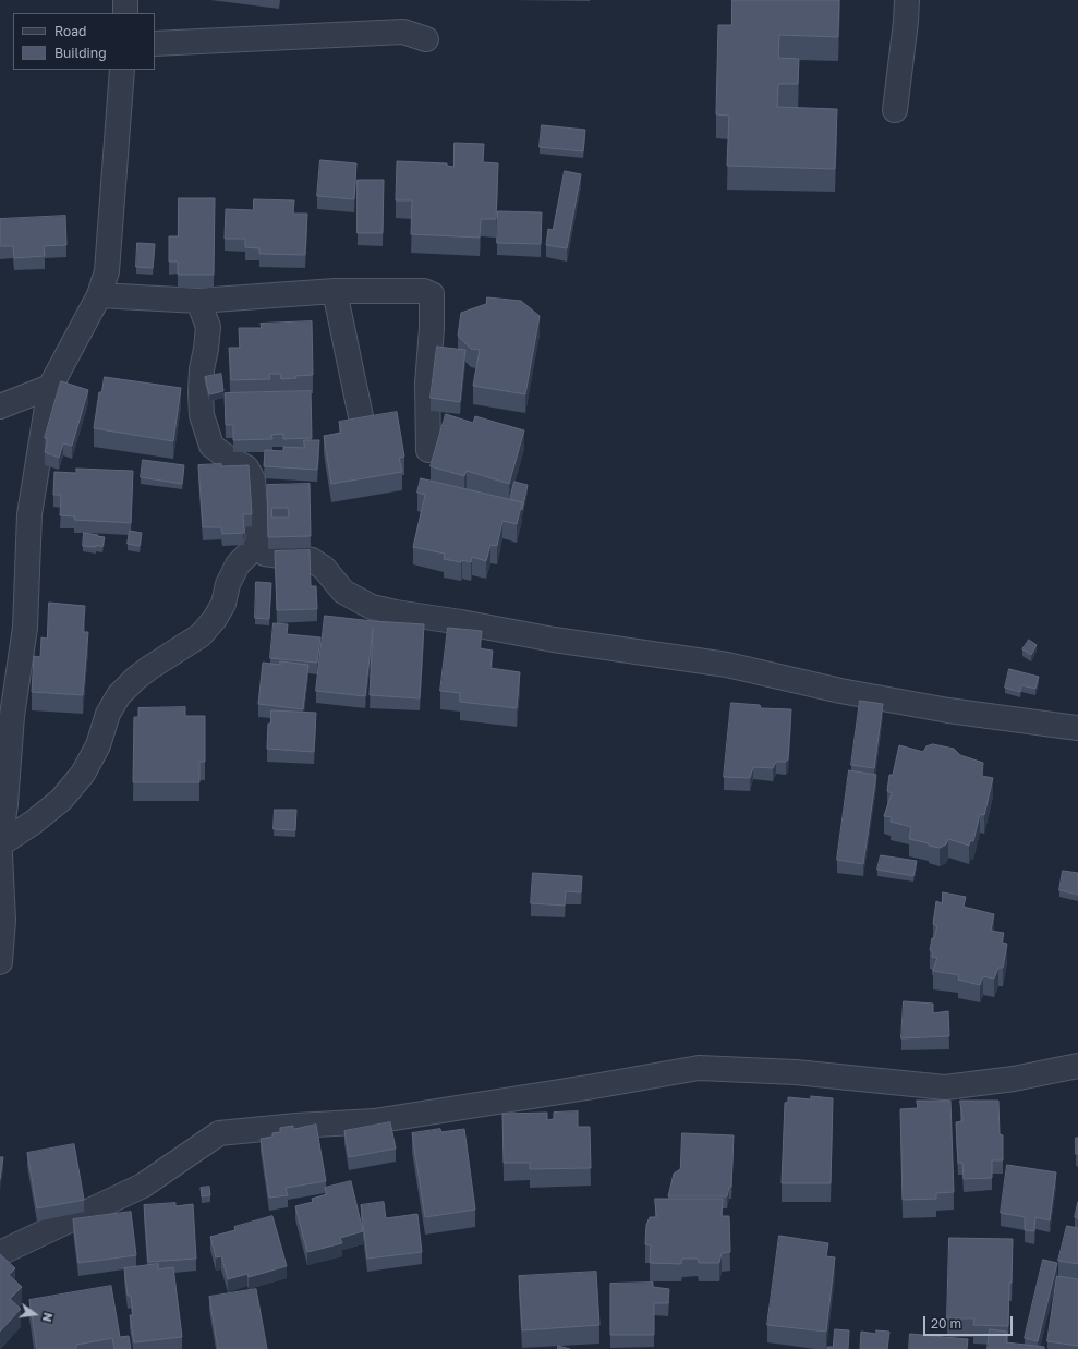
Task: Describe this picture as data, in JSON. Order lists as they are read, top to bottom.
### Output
{
  "legend": ["Road", "Building"],
  "scale_bar": "20 m",
  "north": "right"
}
